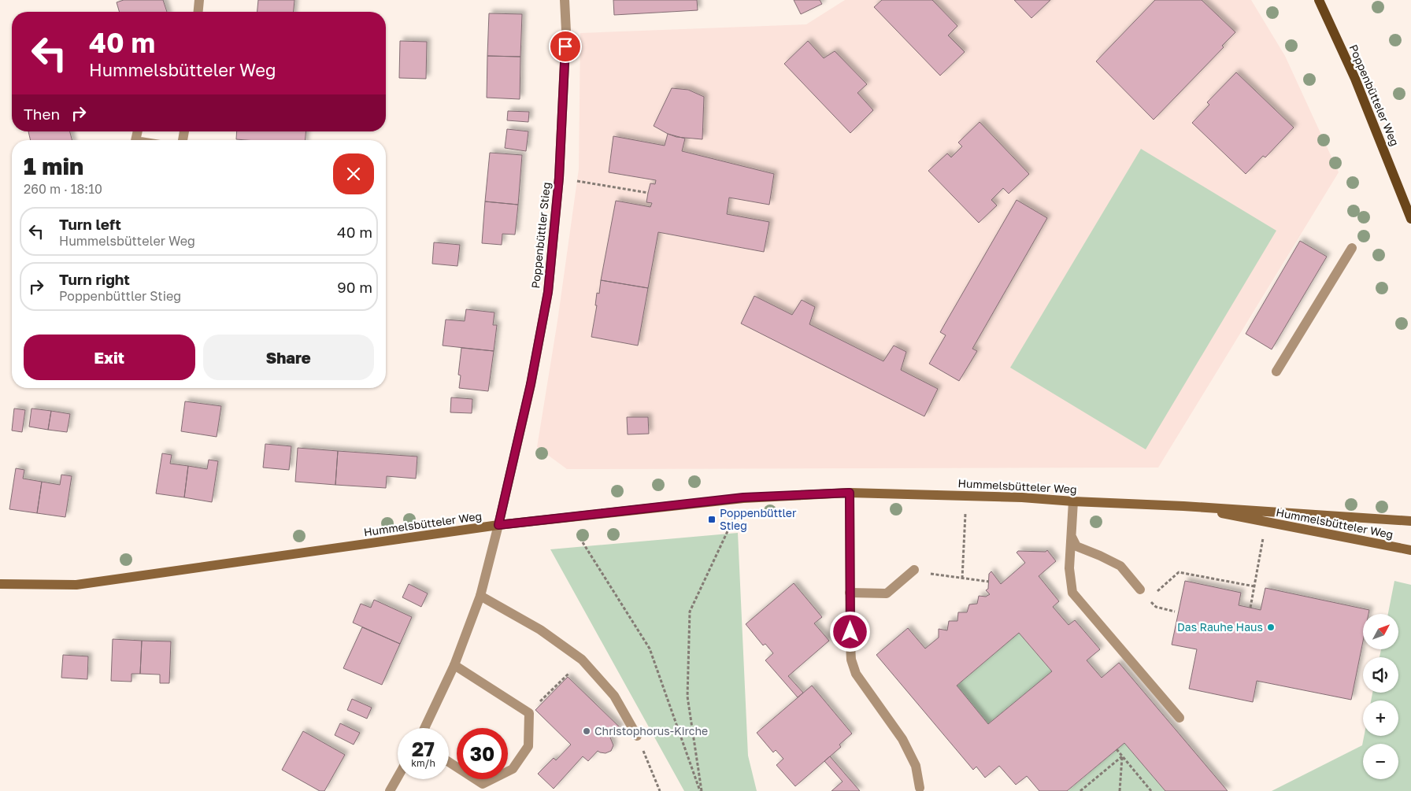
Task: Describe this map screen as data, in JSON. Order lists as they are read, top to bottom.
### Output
{
  "streets": {
    "main road": ["Poppenbütteler Weg"],
    "street": ["Poppenbüttler Stieg", "Hummelsbütteler Weg"]
  },
  "crossings": [
    ["Poppenbüttler Stieg", "Hummelsbütteler Weg"]
  ],
  "places": {
    "transit": ["Poppenbüttler Stieg"],
    "other": ["Das Rauhe Haus", "Christophorus-Kirche"]
  },
  "north": "top right",
  "page": {
    "turn": ["40 m", "Hummelsbütteler Weg"],
    "then": "Then",
    "heading": ["1 min", "260 m · 18:10"],
    "list": [
      {
        "name": "Turn left",
        "note": "Hummelsbütteler Weg",
        "value": "40 m"
      },
      {
        "name": "Turn right",
        "note": "Poppenbüttler Stieg",
        "value": "90 m"
      }
    ],
    "buttons": ["Exit", "Share"],
    "map_buttons": ["+", "−"],
    "speed": "27 km/h",
    "limit": "30"
  }
}
